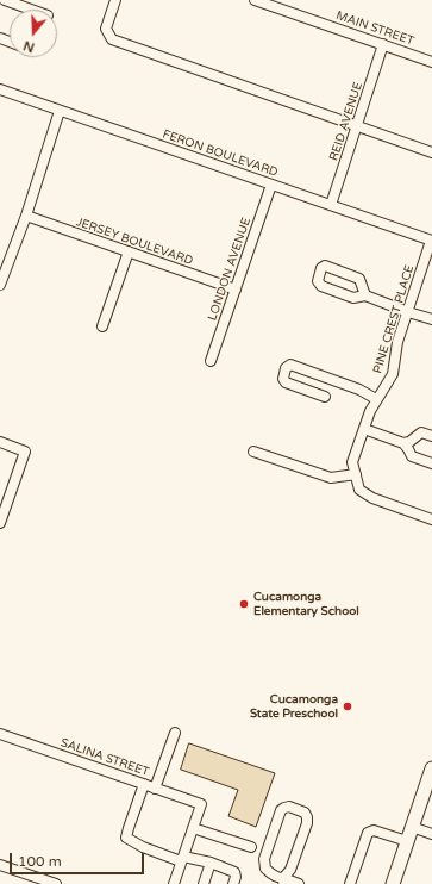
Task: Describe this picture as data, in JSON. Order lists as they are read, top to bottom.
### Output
{
  "streets": {
    "street": [
      "MAIN STREET",
      "REID AVENUE",
      "FERON BOULEVARD",
      "JERSEY BOULEVARD",
      "LONDON AVENUE",
      "PINE CREST PLACE",
      "SALINA STREET"
    ]
  },
  "crossings": [
    ["MAIN STREET", "REID AVENUE"],
    ["REID AVENUE", "FERON BOULEVARD"],
    ["FERON BOULEVARD", "LONDON AVENUE"],
    ["FERON BOULEVARD", "PINE CREST PLACE"],
    ["JERSEY BOULEVARD", "LONDON AVENUE"]
  ],
  "places": ["Cucamonga Elementary School", "Cucamonga State Preschool"],
  "scale_bar": "100 m",
  "north": "bottom"
}
